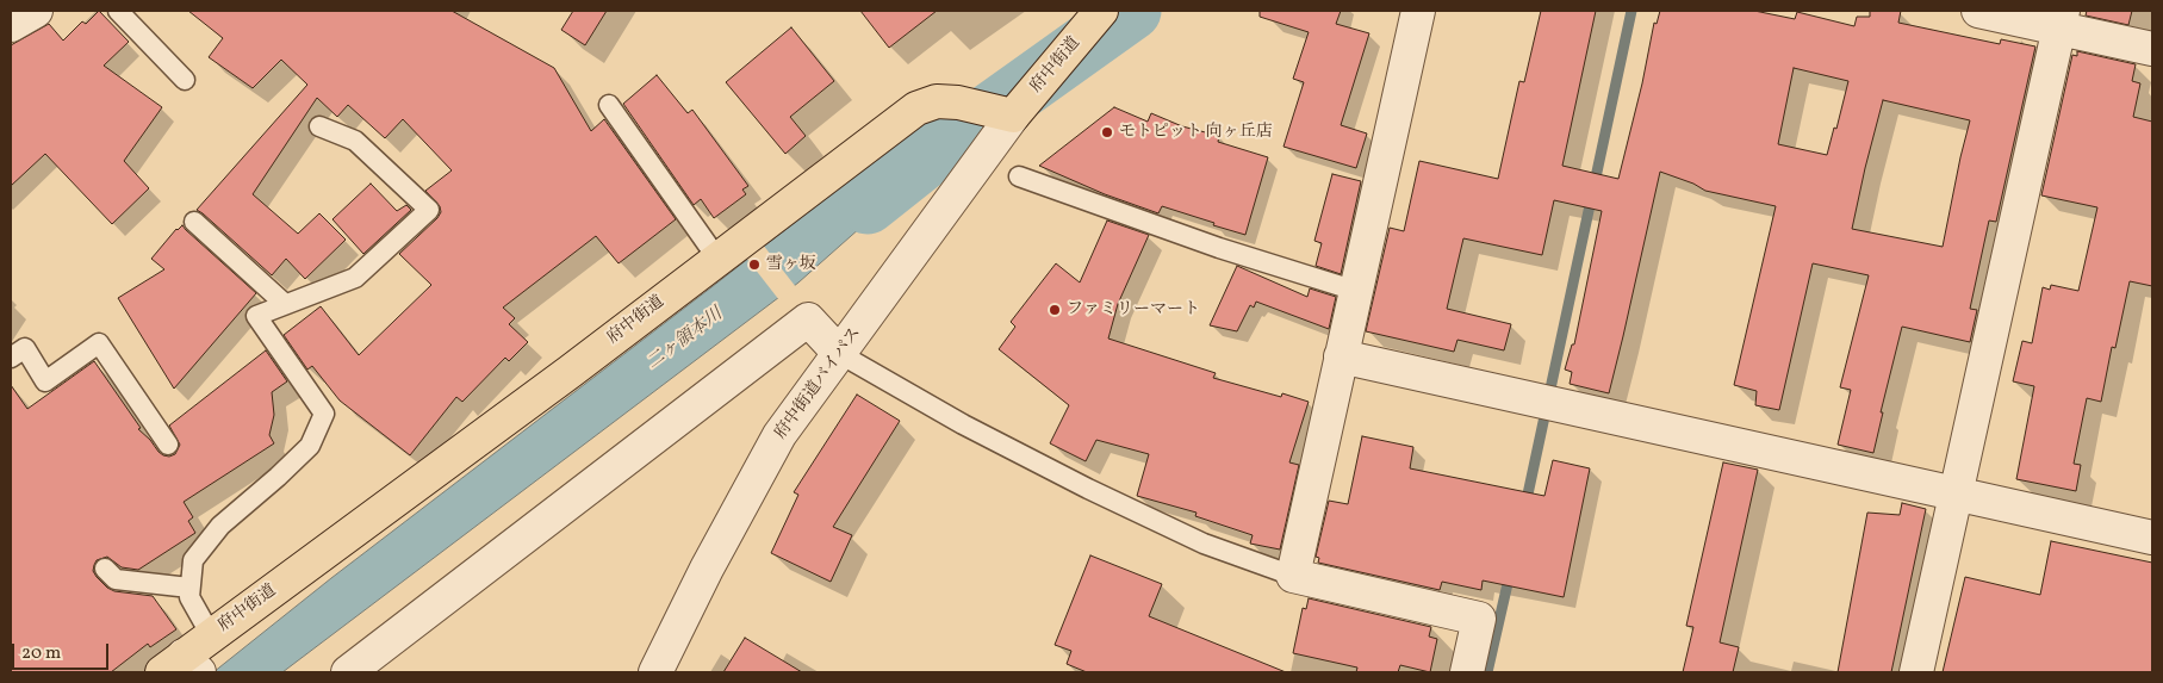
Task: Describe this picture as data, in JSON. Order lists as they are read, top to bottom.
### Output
{
  "streets": {
    "main road": ["府中街道"],
    "street": ["府中街道バイパス"]
  },
  "crossings": [
    ["府中街道", "府中街道バイパス"]
  ],
  "water": ["二ヶ領本川"],
  "places": ["モトピット 向ヶ丘店", "雪ヶ坂", "ファミリーマート"],
  "scale_bar": "20 m"
}
